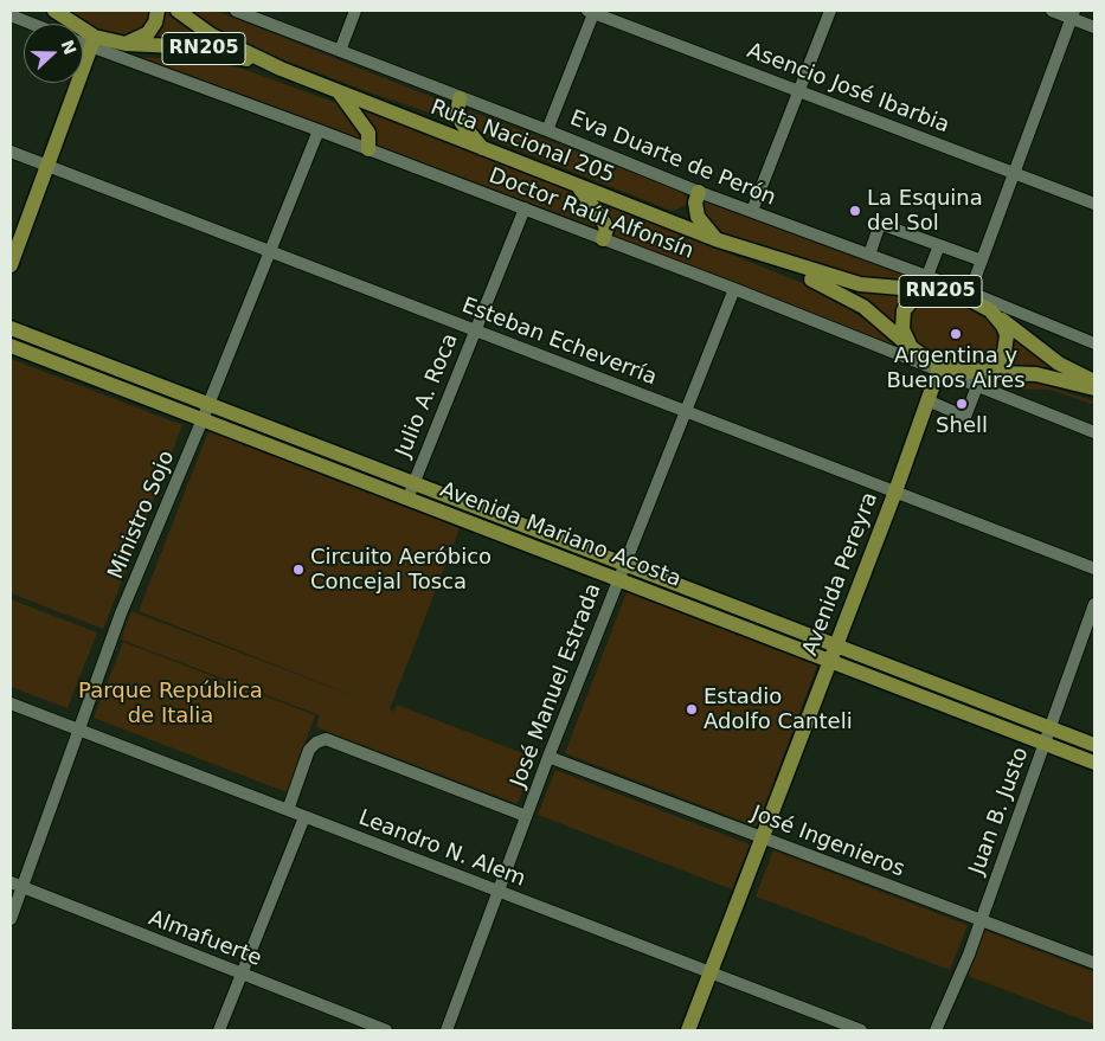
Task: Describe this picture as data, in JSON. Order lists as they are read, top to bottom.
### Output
{
  "streets": {
    "main road": [
      "RN205",
      "Ruta Nacional 205",
      "Avenida Mariano Acosta",
      "Avenida Pereyra"
    ],
    "street": [
      "Asencio José Ibarbia",
      "Eva Duarte de Perón",
      "Doctor Raúl Alfonsín",
      "Esteban Echeverría",
      "Julio A. Roca",
      "Ministro Sojo",
      "José Manuel Estrada",
      "Juan B. Justo",
      "José Ingenieros",
      "Leandro N. Alem",
      "Almafuerte"
    ]
  },
  "crossings": [
    ["RN205", "Ruta Nacional 205"],
    ["RN205", "Eva Duarte de Perón"],
    ["RN205", "Doctor Raúl Alfonsín"],
    ["RN205", "Avenida Pereyra"],
    ["Ruta Nacional 205", "Eva Duarte de Perón"],
    ["Ruta Nacional 205", "Doctor Raúl Alfonsín"],
    ["Ruta Nacional 205", "Avenida Pereyra"],
    ["Eva Duarte de Perón", "Doctor Raúl Alfonsín"],
    ["Eva Duarte de Perón", "Avenida Pereyra"],
    ["Doctor Raúl Alfonsín", "Julio A. Roca"],
    ["Doctor Raúl Alfonsín", "Ministro Sojo"],
    ["Doctor Raúl Alfonsín", "Avenida Pereyra"],
    ["Doctor Raúl Alfonsín", "José Manuel Estrada"],
    ["Esteban Echeverría", "Julio A. Roca"],
    ["Esteban Echeverría", "Ministro Sojo"],
    ["Esteban Echeverría", "Avenida Pereyra"],
    ["Esteban Echeverría", "José Manuel Estrada"],
    ["Julio A. Roca", "Avenida Mariano Acosta"],
    ["Ministro Sojo", "Avenida Mariano Acosta"],
    ["Ministro Sojo", "Leandro N. Alem"],
    ["Ministro Sojo", "Almafuerte"],
    ["Avenida Mariano Acosta", "Avenida Pereyra"],
    ["Avenida Mariano Acosta", "José Manuel Estrada"],
    ["Avenida Mariano Acosta", "Juan B. Justo"],
    ["Avenida Pereyra", "José Ingenieros"],
    ["Avenida Pereyra", "Leandro N. Alem"],
    ["José Manuel Estrada", "José Ingenieros"],
    ["José Manuel Estrada", "Leandro N. Alem"],
    ["Juan B. Justo", "José Ingenieros"]
  ],
  "parks": ["Parque República de Italia"],
  "places": [
    "La Esquina del Sol",
    "Argentina y Buenos Aires",
    "Shell",
    "Circuito Aeróbico Concejal Tosca",
    "Estadio Adolfo Canteli"
  ],
  "north": "right"
}
